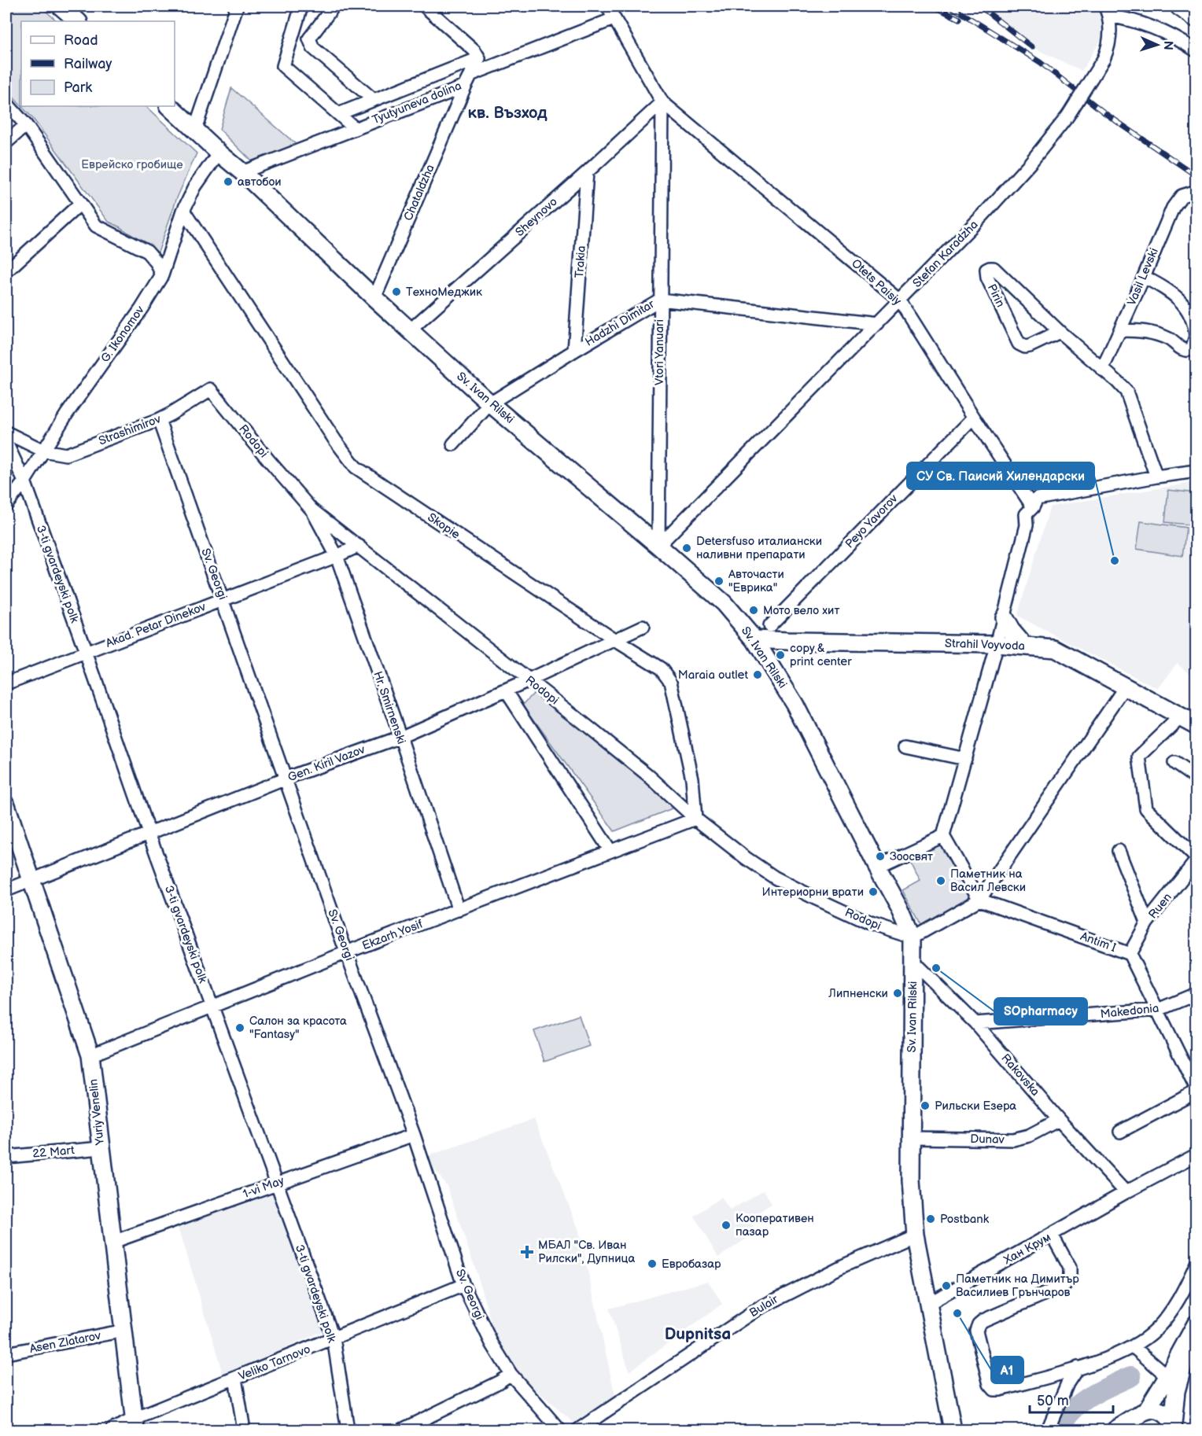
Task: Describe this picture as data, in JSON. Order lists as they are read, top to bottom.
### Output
{
  "streets": {
    "street": [
      "Tyutyuneva dolina",
      "Chataldzha",
      "Sheynovo",
      "Stefan Karadzha",
      "Trakia",
      "Vasil Levski",
      "Otets Paisiy",
      "Pirin",
      "Hadzhi Dimitar",
      "G. Ikonomov",
      "Vtori Yanuari",
      "Sv. Ivan Rilski",
      "Strashimirov",
      "Rodopi",
      "Peyo Yavorov",
      "Skopie",
      "3-ti gvardeyski polk",
      "Sv. Georgi",
      "Akad. Petar Dinekov",
      "Strahil Voyvoda",
      "Hr. Smirnenski",
      "Gen. Kiril Vazov",
      "Ruen",
      "Ekzarh Yosif",
      "Antim I",
      "Makedonia",
      "Rakovska",
      "Yuriy Venelin",
      "Dunav",
      "22 Mart",
      "1-vi May",
      "Хан Крум",
      "Bulair",
      "Asen Zlatarov",
      "Veliko Tarnovo"
    ]
  },
  "crossings": [
    ["Tyutyuneva dolina", "Chataldzha"],
    ["Tyutyuneva dolina", "Otets Paisiy"],
    ["Tyutyuneva dolina", "Sv. Ivan Rilski"],
    ["Chataldzha", "Sv. Ivan Rilski"],
    ["Sheynovo", "Trakia"],
    ["Sheynovo", "Otets Paisiy"],
    ["Sheynovo", "Vtori Yanuari"],
    ["Sheynovo", "Sv. Ivan Rilski"],
    ["Stefan Karadzha", "Otets Paisiy"],
    ["Stefan Karadzha", "Hadzhi Dimitar"],
    ["Stefan Karadzha", "Vtori Yanuari"],
    ["Stefan Karadzha", "Sv. Ivan Rilski"],
    ["Trakia", "Hadzhi Dimitar"],
    ["Vasil Levski", "Pirin"],
    ["Otets Paisiy", "Vtori Yanuari"],
    ["Otets Paisiy", "Peyo Yavorov"],
    ["Hadzhi Dimitar", "Vtori Yanuari"],
    ["Hadzhi Dimitar", "Sv. Ivan Rilski"],
    ["G. Ikonomov", "Sv. Ivan Rilski"],
    ["G. Ikonomov", "Strashimirov"],
    ["G. Ikonomov", "Skopie"],
    ["G. Ikonomov", "3-ti gvardeyski polk"],
    ["Vtori Yanuari", "Sv. Ivan Rilski"],
    ["Sv. Ivan Rilski", "Rodopi"],
    ["Sv. Ivan Rilski", "Strahil Voyvoda"],
    ["Sv. Ivan Rilski", "Rakovska"],
    ["Sv. Ivan Rilski", "Dunav"],
    ["Sv. Ivan Rilski", "Хан Крум"],
    ["Sv. Ivan Rilski", "Bulair"],
    ["Strashimirov", "Rodopi"],
    ["Strashimirov", "Sv. Georgi"],
    ["Rodopi", "Skopie"],
    ["Rodopi", "Akad. Petar Dinekov"],
    ["Rodopi", "Hr. Smirnenski"],
    ["Rodopi", "Gen. Kiril Vazov"],
    ["Rodopi", "Ekzarh Yosif"],
    ["Skopie", "Gen. Kiril Vazov"],
    ["Skopie", "Ekzarh Yosif"],
    ["3-ti gvardeyski polk", "Akad. Petar Dinekov"],
    ["3-ti gvardeyski polk", "Gen. Kiril Vazov"],
    ["3-ti gvardeyski polk", "Ekzarh Yosif"],
    ["3-ti gvardeyski polk", "1-vi May"],
    ["3-ti gvardeyski polk", "Veliko Tarnovo"],
    ["Sv. Georgi", "Akad. Petar Dinekov"],
    ["Sv. Georgi", "Gen. Kiril Vazov"],
    ["Sv. Georgi", "Ekzarh Yosif"],
    ["Sv. Georgi", "1-vi May"],
    ["Sv. Georgi", "Veliko Tarnovo"],
    ["Akad. Petar Dinekov", "Hr. Smirnenski"],
    ["Hr. Smirnenski", "Gen. Kiril Vazov"],
    ["Hr. Smirnenski", "Ekzarh Yosif"],
    ["Gen. Kiril Vazov", "Yuriy Venelin"],
    ["Ruen", "Antim I"],
    ["Ekzarh Yosif", "Yuriy Venelin"],
    ["Antim I", "Makedonia"],
    ["Makedonia", "Rakovska"],
    ["Rakovska", "Dunav"],
    ["Rakovska", "Хан Крум"],
    ["Yuriy Venelin", "22 Mart"],
    ["Yuriy Venelin", "1-vi May"],
    ["Yuriy Venelin", "Asen Zlatarov"],
    ["Yuriy Venelin", "Veliko Tarnovo"]
  ],
  "districts": ["кв. Възход", "Dupnitsa"],
  "parks": ["Еврейско гробище"],
  "places": {
    "other": [
      "автобои",
      "ТехноМеджик",
      "Detersfuso италиански наливни препарати",
      "СУ Св. Паисий Хилендарски",
      "Авточасти \"Еврика\"",
      "Мото вело хит",
      "copy & print center",
      "Maraia outlet",
      "Зоосвят",
      "Паметник на Васил Левски",
      "Интериорни врати",
      "SOpharmacy",
      "Липненски",
      "Салон за красота \"Fantasy\"",
      "Рильски Езера",
      "Postbank",
      "Кооперативен пазар",
      "Евробазар",
      "Паметник на Димитър Василиев Грънчаров",
      "A1"
    ],
    "health": ["МБАЛ \"Св. Иван Рилски\", Дупница"]
  },
  "legend": ["Road", "Railway", "Park"],
  "scale_bar": "50 m",
  "north": "right"
}
